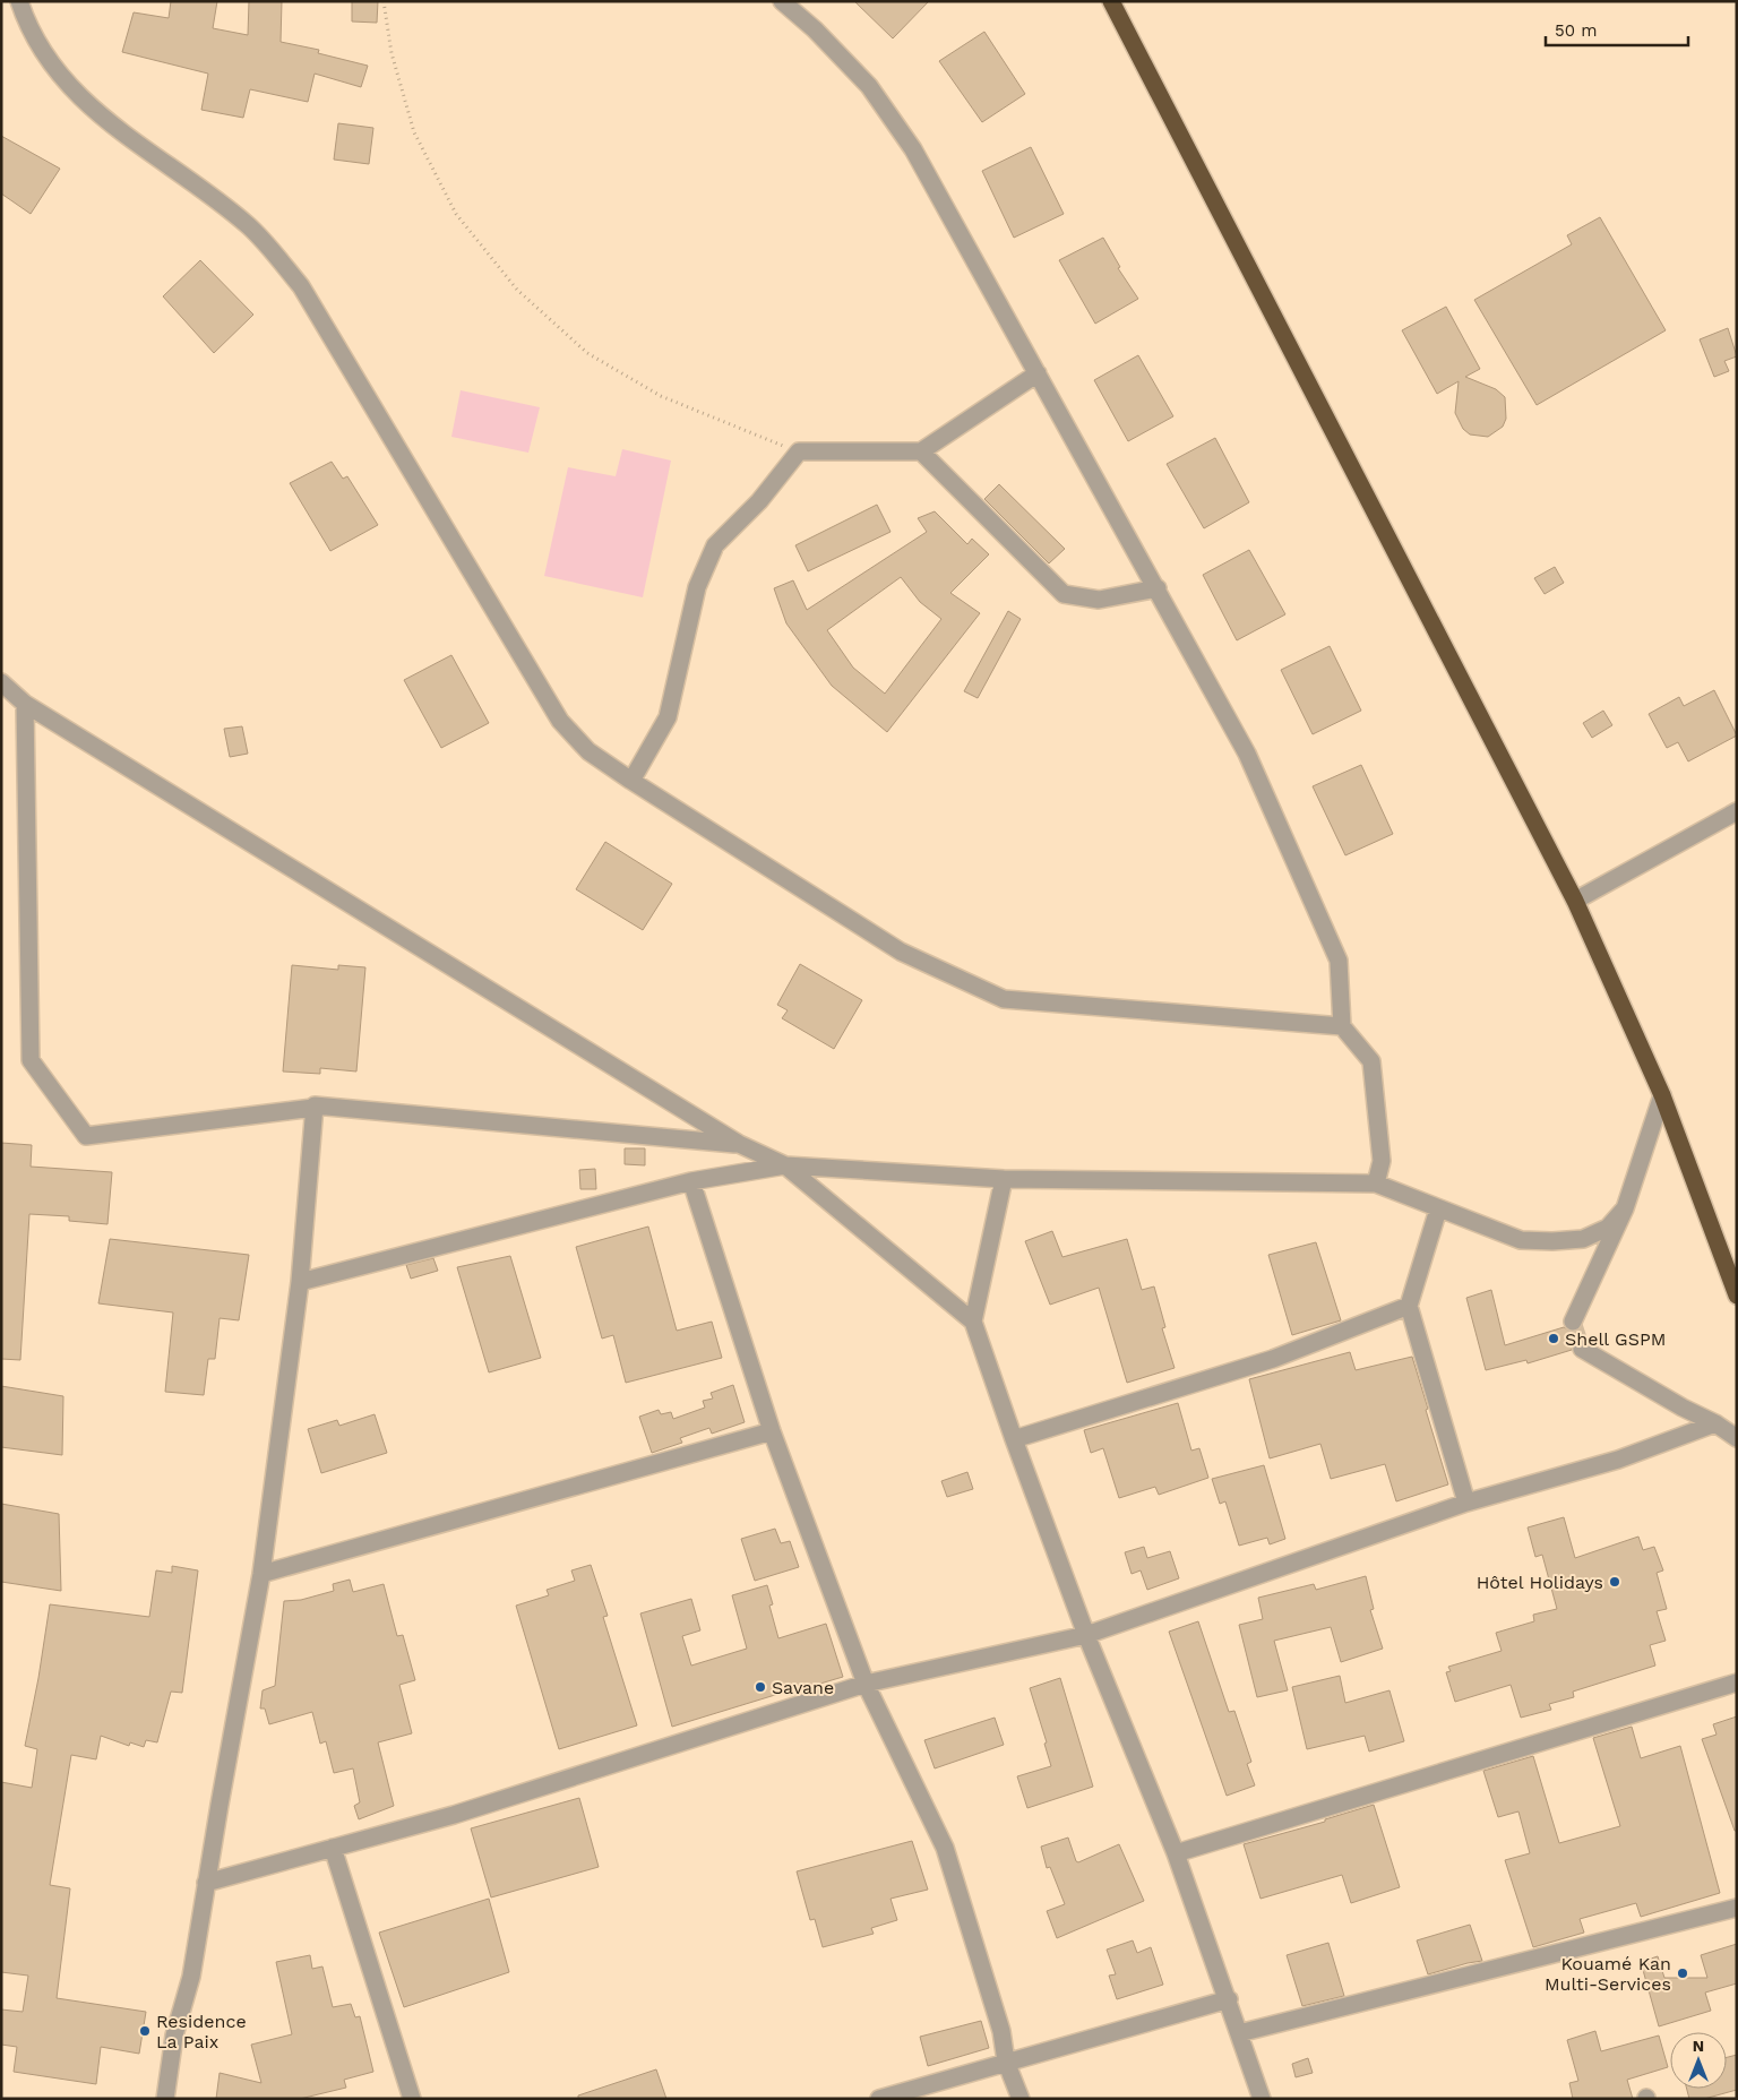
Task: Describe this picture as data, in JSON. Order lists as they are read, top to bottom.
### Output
{
  "places": [
    "Shell GSPM",
    "Hôtel Holidays",
    "Savane",
    "Kouamé Kan Multi-Services",
    "Residence La Paix"
  ],
  "scale_bar": "50 m",
  "north": "top"
}
